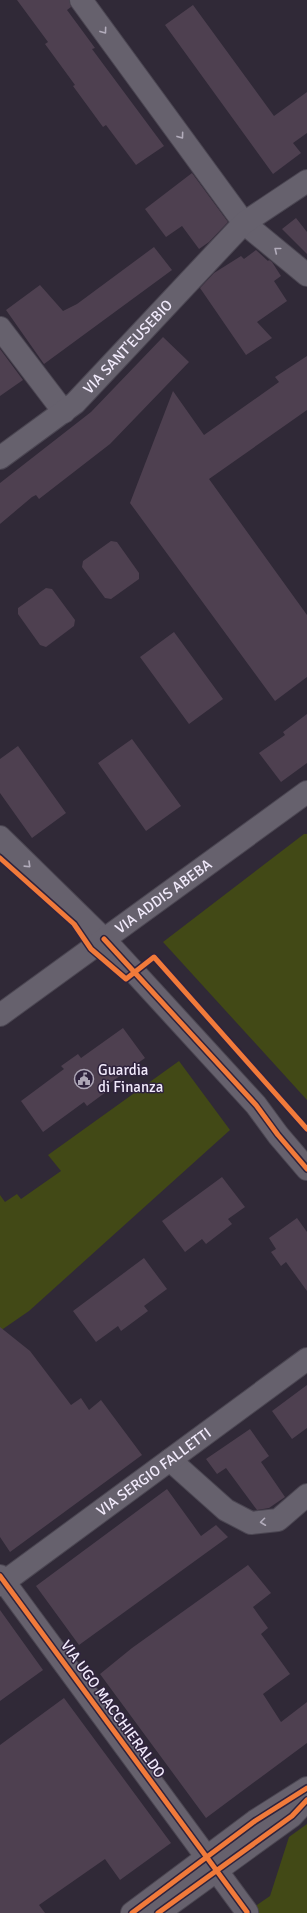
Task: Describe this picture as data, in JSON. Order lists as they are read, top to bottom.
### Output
{
  "streets": {
    "street": [
      "VIA SANT'EUSEBIO",
      "VIA ADDIS ABEBA",
      "VIA SERGIO FALLETTI",
      "VIA UGO MACCHIERALDO"
    ]
  },
  "crossings": [
    ["VIA SERGIO FALLETTI", "VIA UGO MACCHIERALDO"]
  ],
  "places": {
    "public building": ["Guardia di Finanza"]
  }
}
